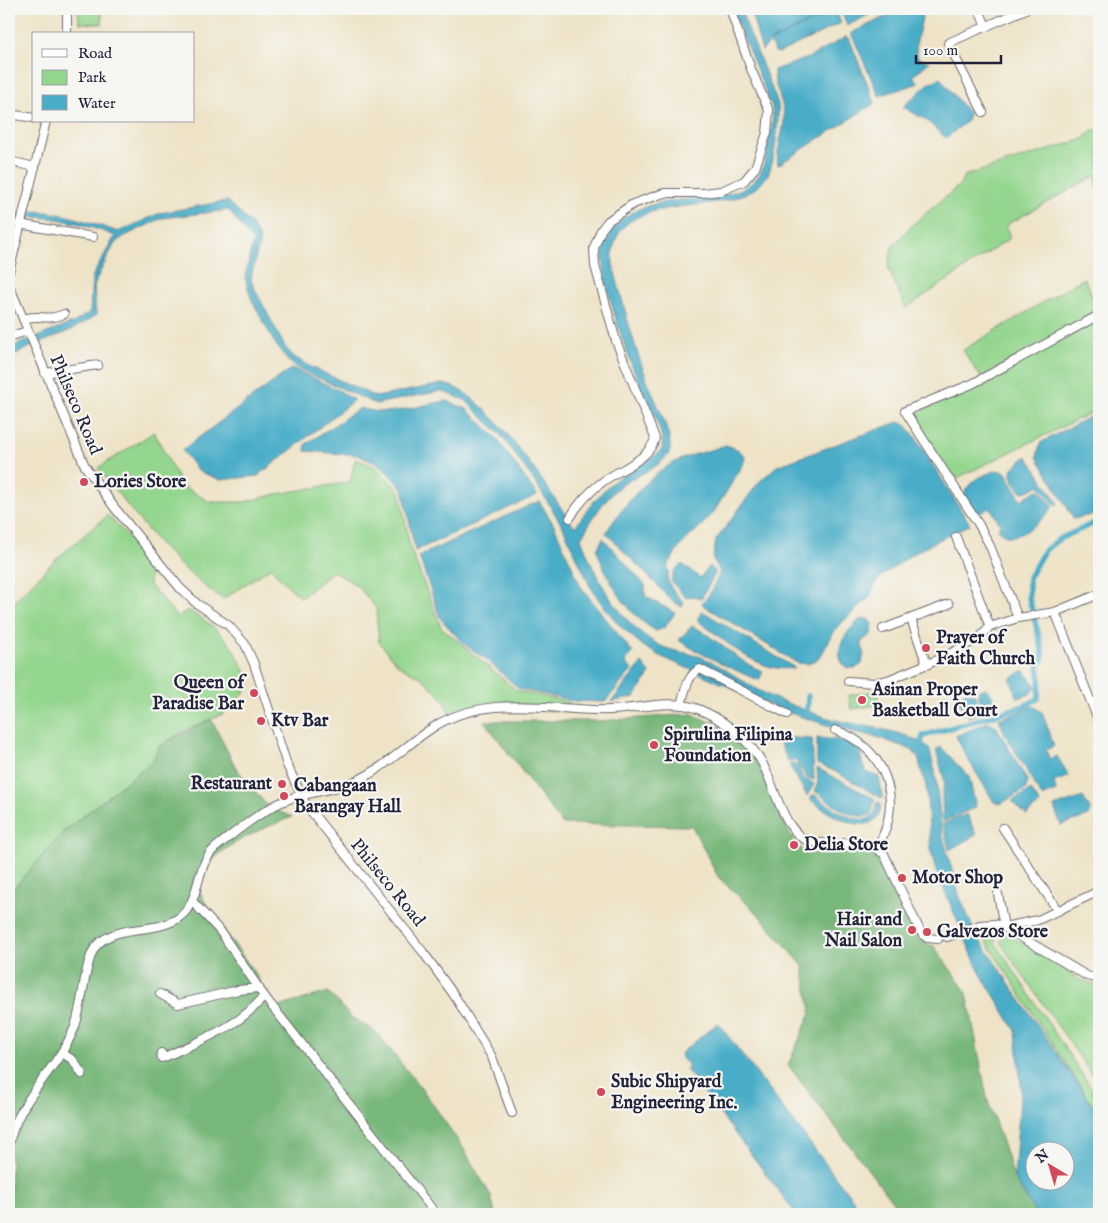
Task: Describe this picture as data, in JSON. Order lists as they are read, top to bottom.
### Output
{
  "streets": {
    "street": ["Philseco Road"]
  },
  "places": [
    "Lories Store",
    "Prayer of Faith Church",
    "Queen of Paradise Bar",
    "Asinan Proper Basketball Court",
    "Ktv Bar",
    "Spirulina Filipina Foundation",
    "Restaurant",
    "Cabangaan Barangay Hall",
    "Delia Store",
    "Motor Shop",
    "Hair and Nail Salon",
    "Galvezos Store",
    "Subic Shipyard Engineering Inc."
  ],
  "legend": ["Road", "Park", "Water"],
  "scale_bar": "100 m",
  "north": "top left"
}
